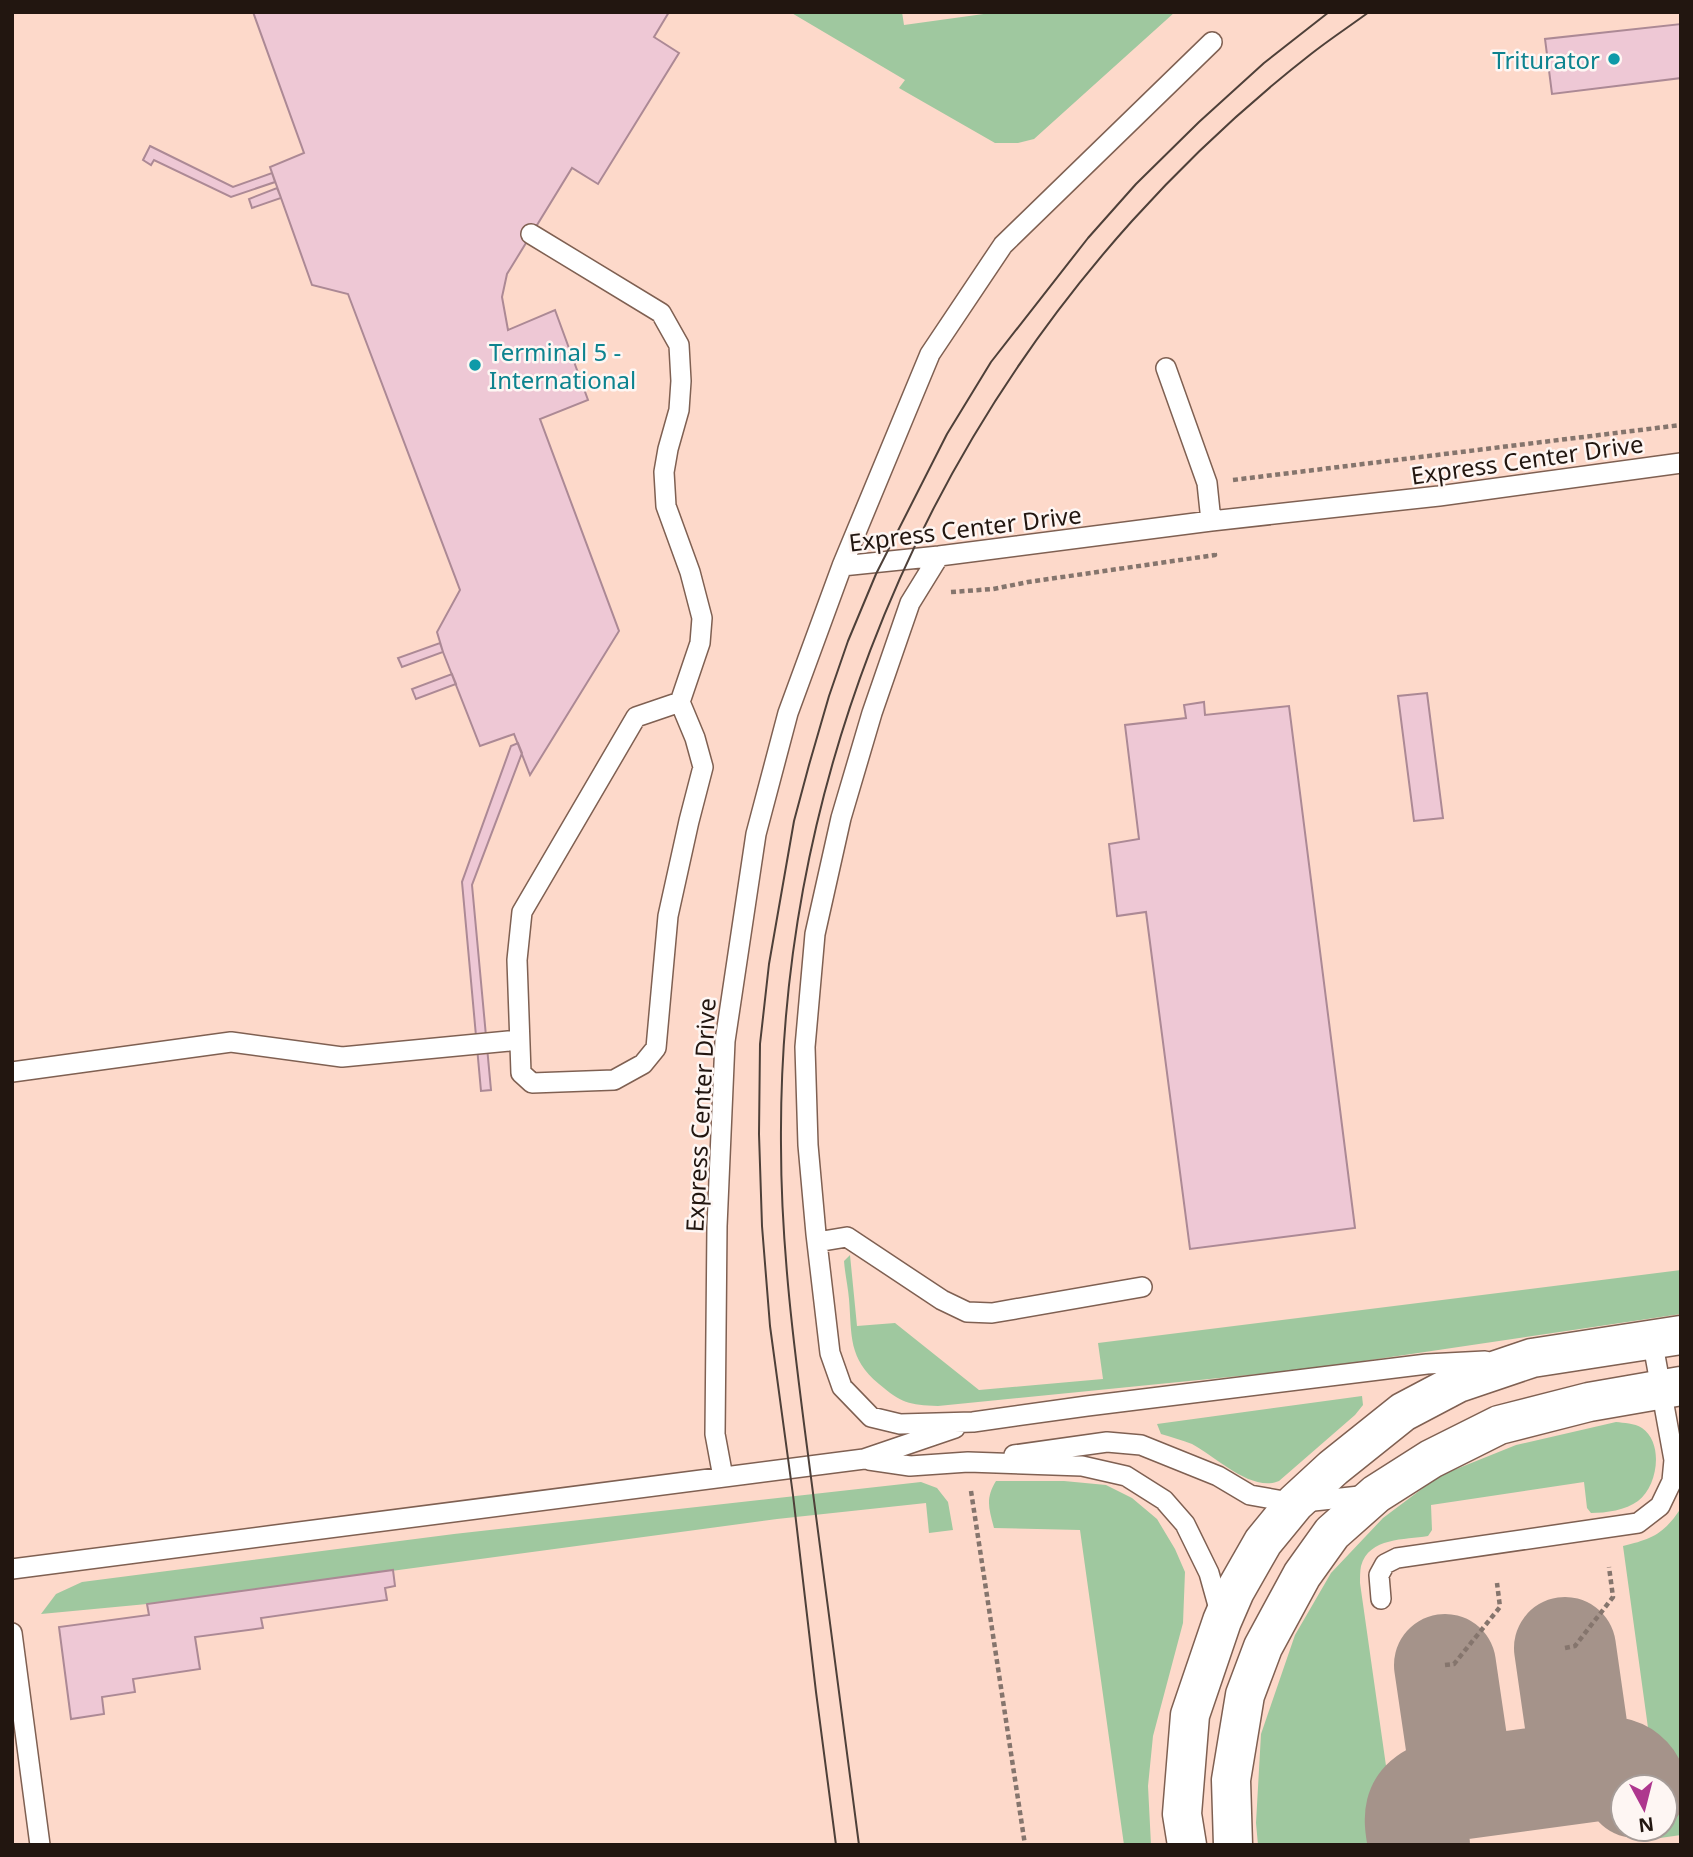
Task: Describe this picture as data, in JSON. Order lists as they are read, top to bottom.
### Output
{
  "streets": {
    "lane": ["Express Center Drive"]
  },
  "places": ["Triturator", "Terminal 5 - International"],
  "north": "bottom"
}
